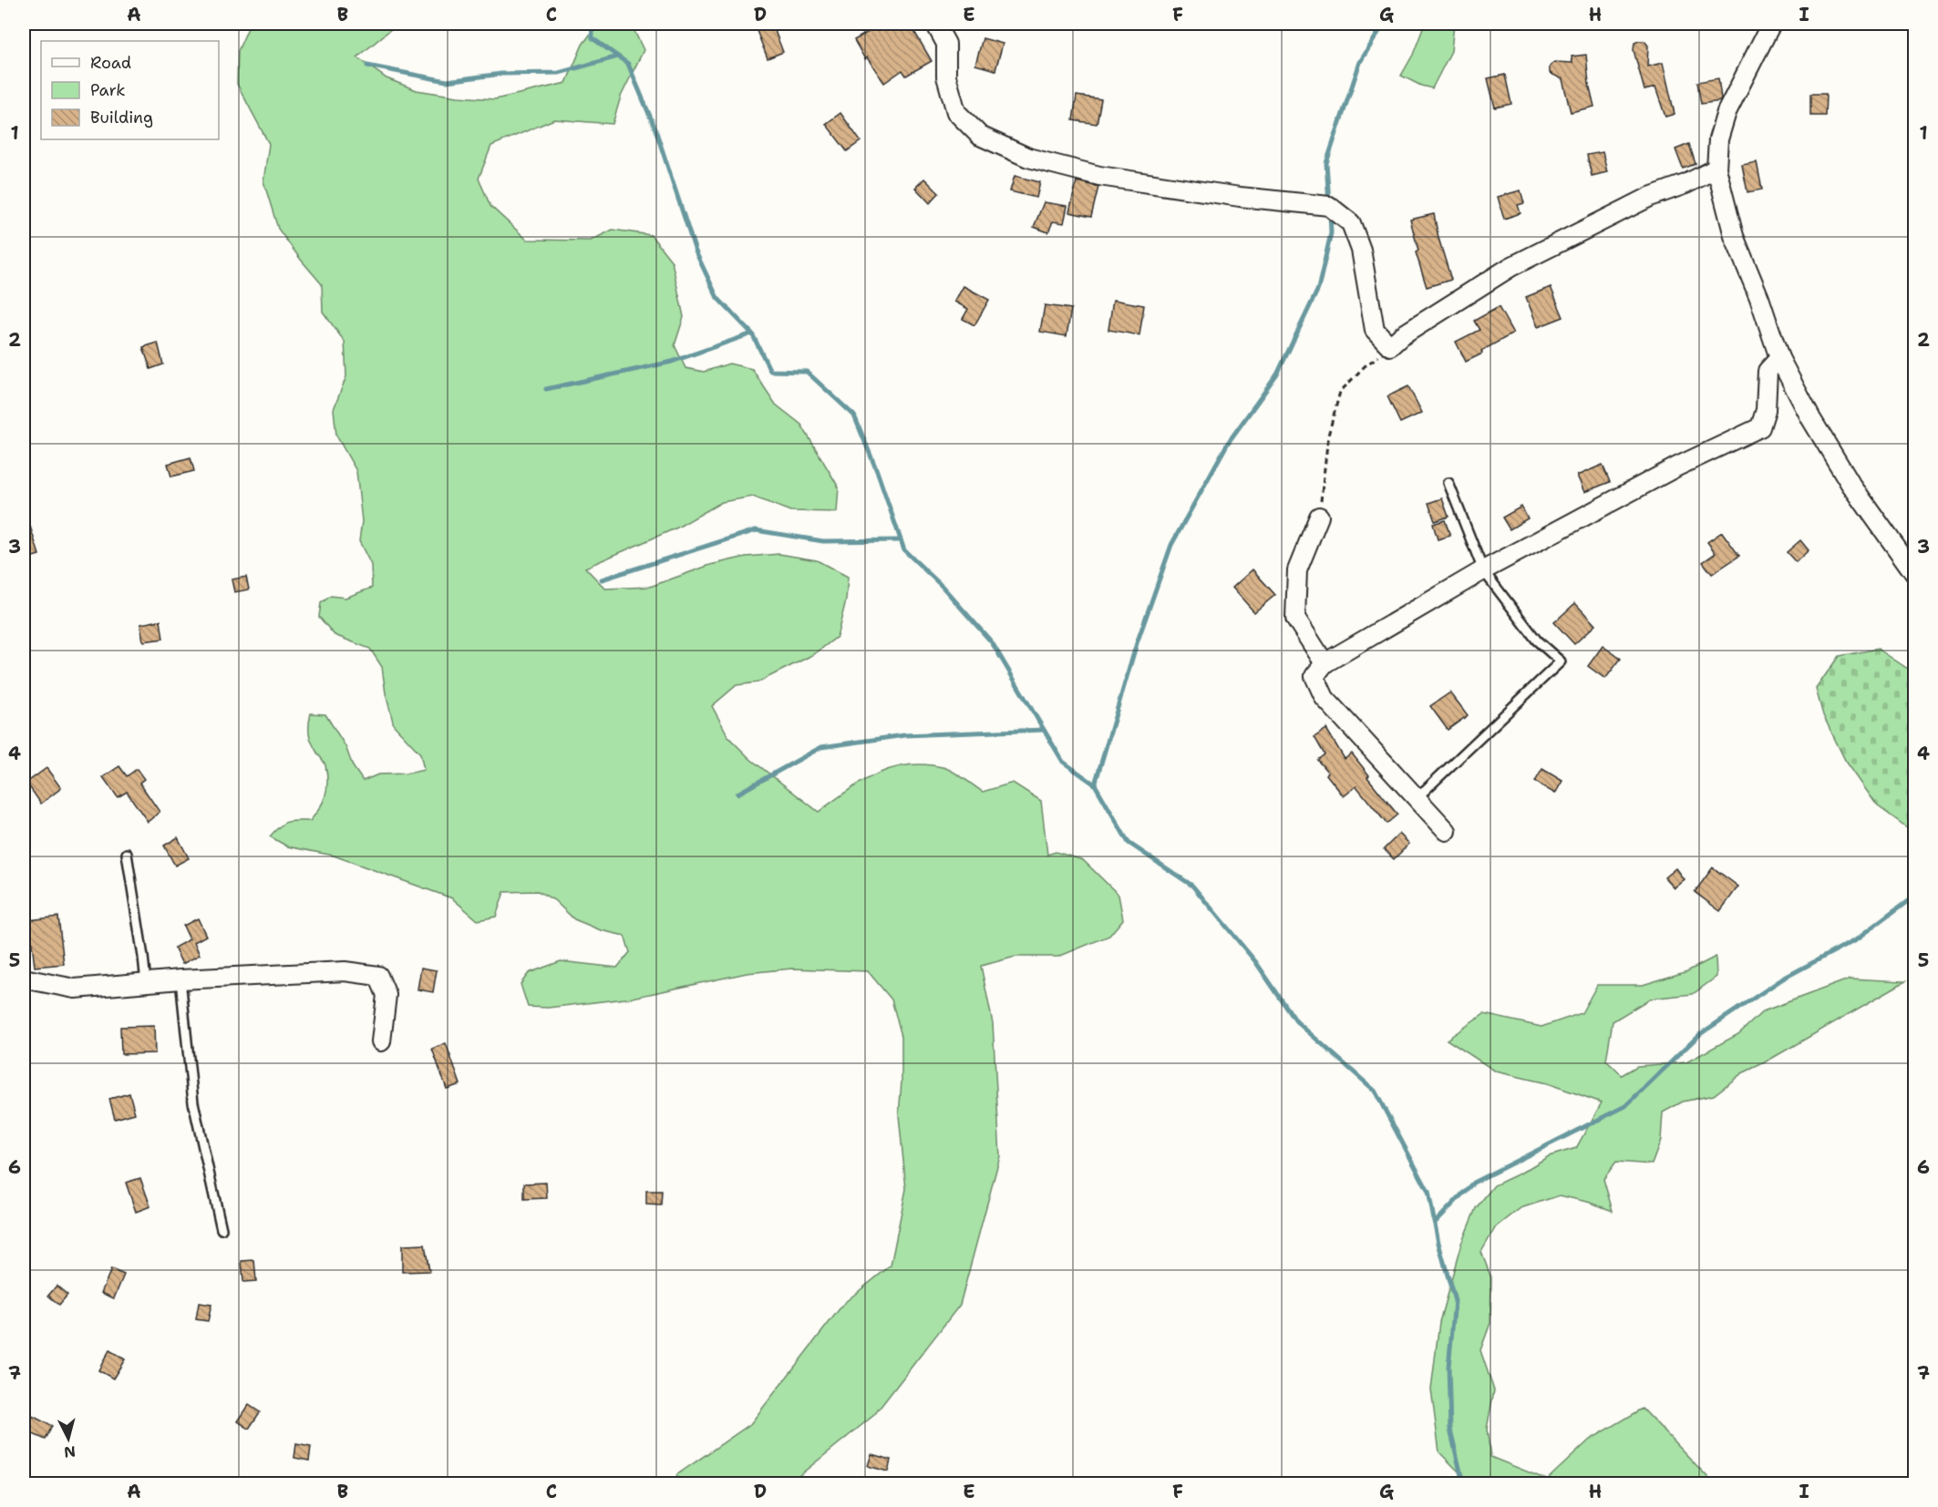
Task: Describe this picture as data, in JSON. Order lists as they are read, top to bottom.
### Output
{
  "legend": ["Road", "Park", "Building"],
  "north": "bottom",
  "grid": {
    "columns": [
      "A",
      "B",
      "C",
      "D",
      "E",
      "F",
      "G",
      "H",
      "I"
    ],
    "rows": [
      "1",
      "2",
      "3",
      "4",
      "5",
      "6",
      "7"
    ]
  }
}
